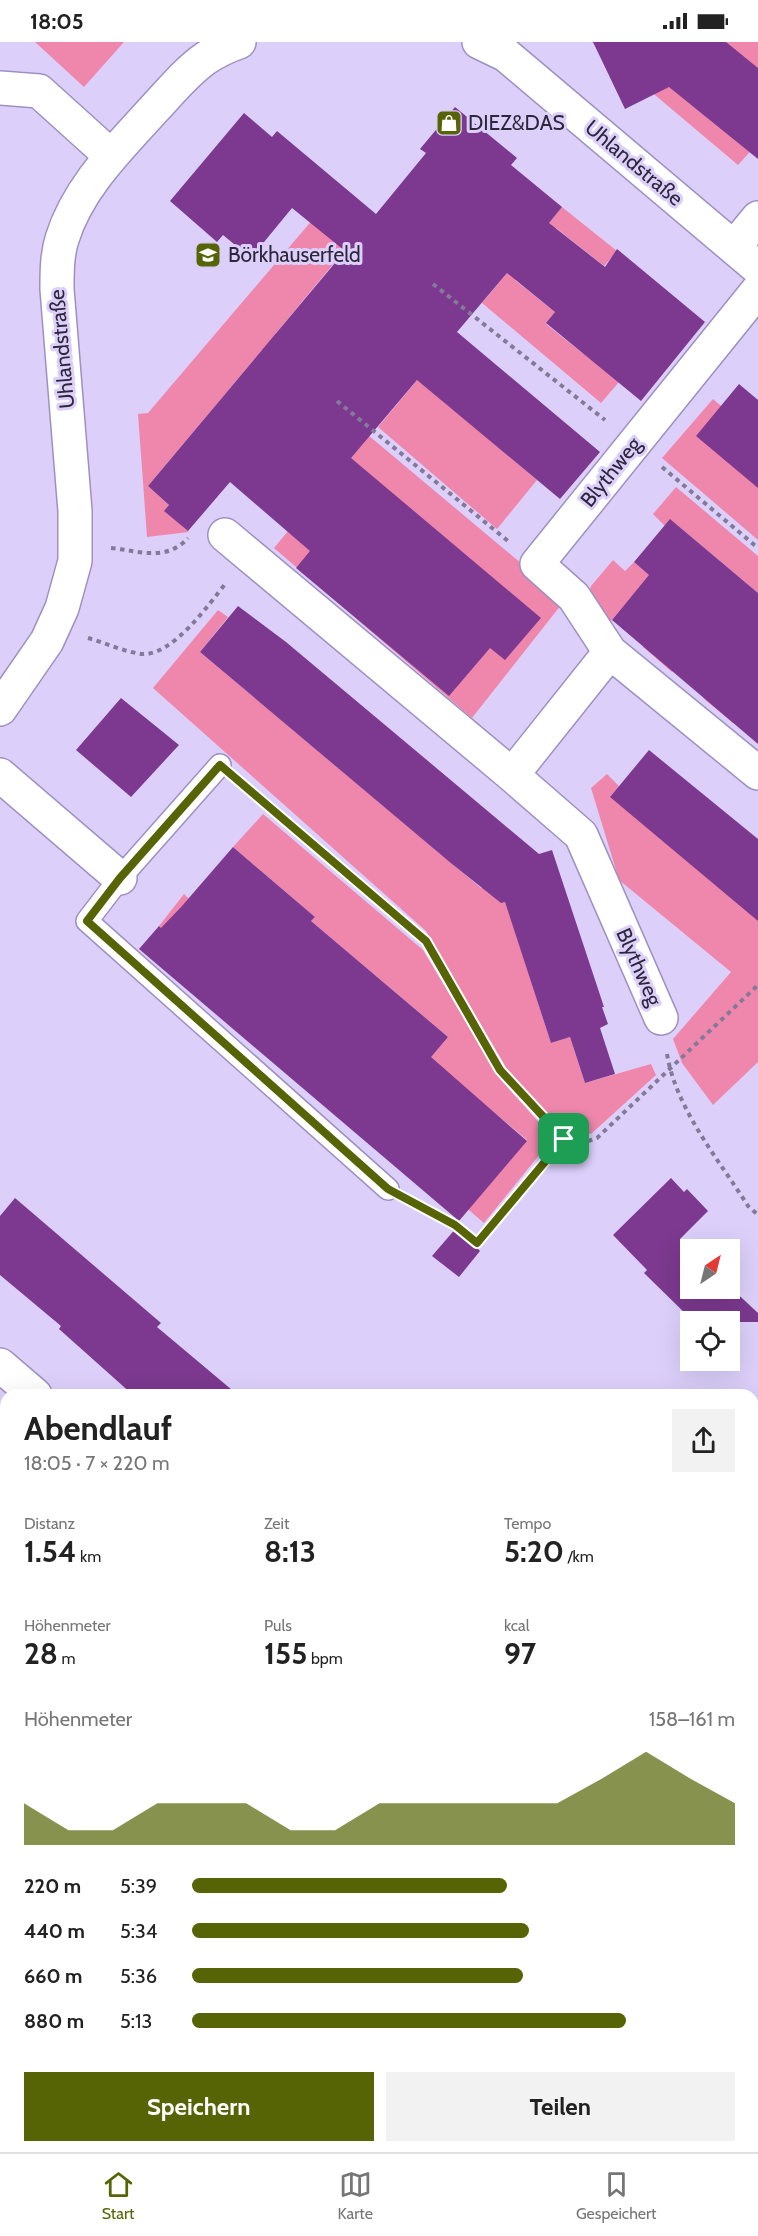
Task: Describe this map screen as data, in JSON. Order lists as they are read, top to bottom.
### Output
{
  "streets": {
    "street": ["Uhlandstraße", "Blythweg"]
  },
  "places": {
    "shop": ["DIEZ&DAS"],
    "school or university": ["Börkhauserfeld"]
  },
  "north": "top right",
  "page": {
    "status": "18:05",
    "heading": ["Abendlauf", "18:05 · 7 × 220 m"],
    "stats": [
      ["Distanz", "1.54 km"],
      ["Zeit", "8:13"],
      ["Tempo", "5:20 /km"],
      ["Höhenmeter", "28 m"],
      ["Puls", "155 bpm"],
      ["kcal", "97"]
    ],
    "chart": ["Höhenmeter", "158–161 m"],
    "list": [
      {
        "name": "220 m",
        "note": "5:39"
      },
      {
        "name": "440 m",
        "note": "5:34"
      },
      {
        "name": "660 m",
        "note": "5:36"
      },
      {
        "name": "880 m",
        "note": "5:13"
      }
    ],
    "buttons": ["Speichern", "Teilen"],
    "tabs": ["Start", "Karte", "Gespeichert"]
  }
}
